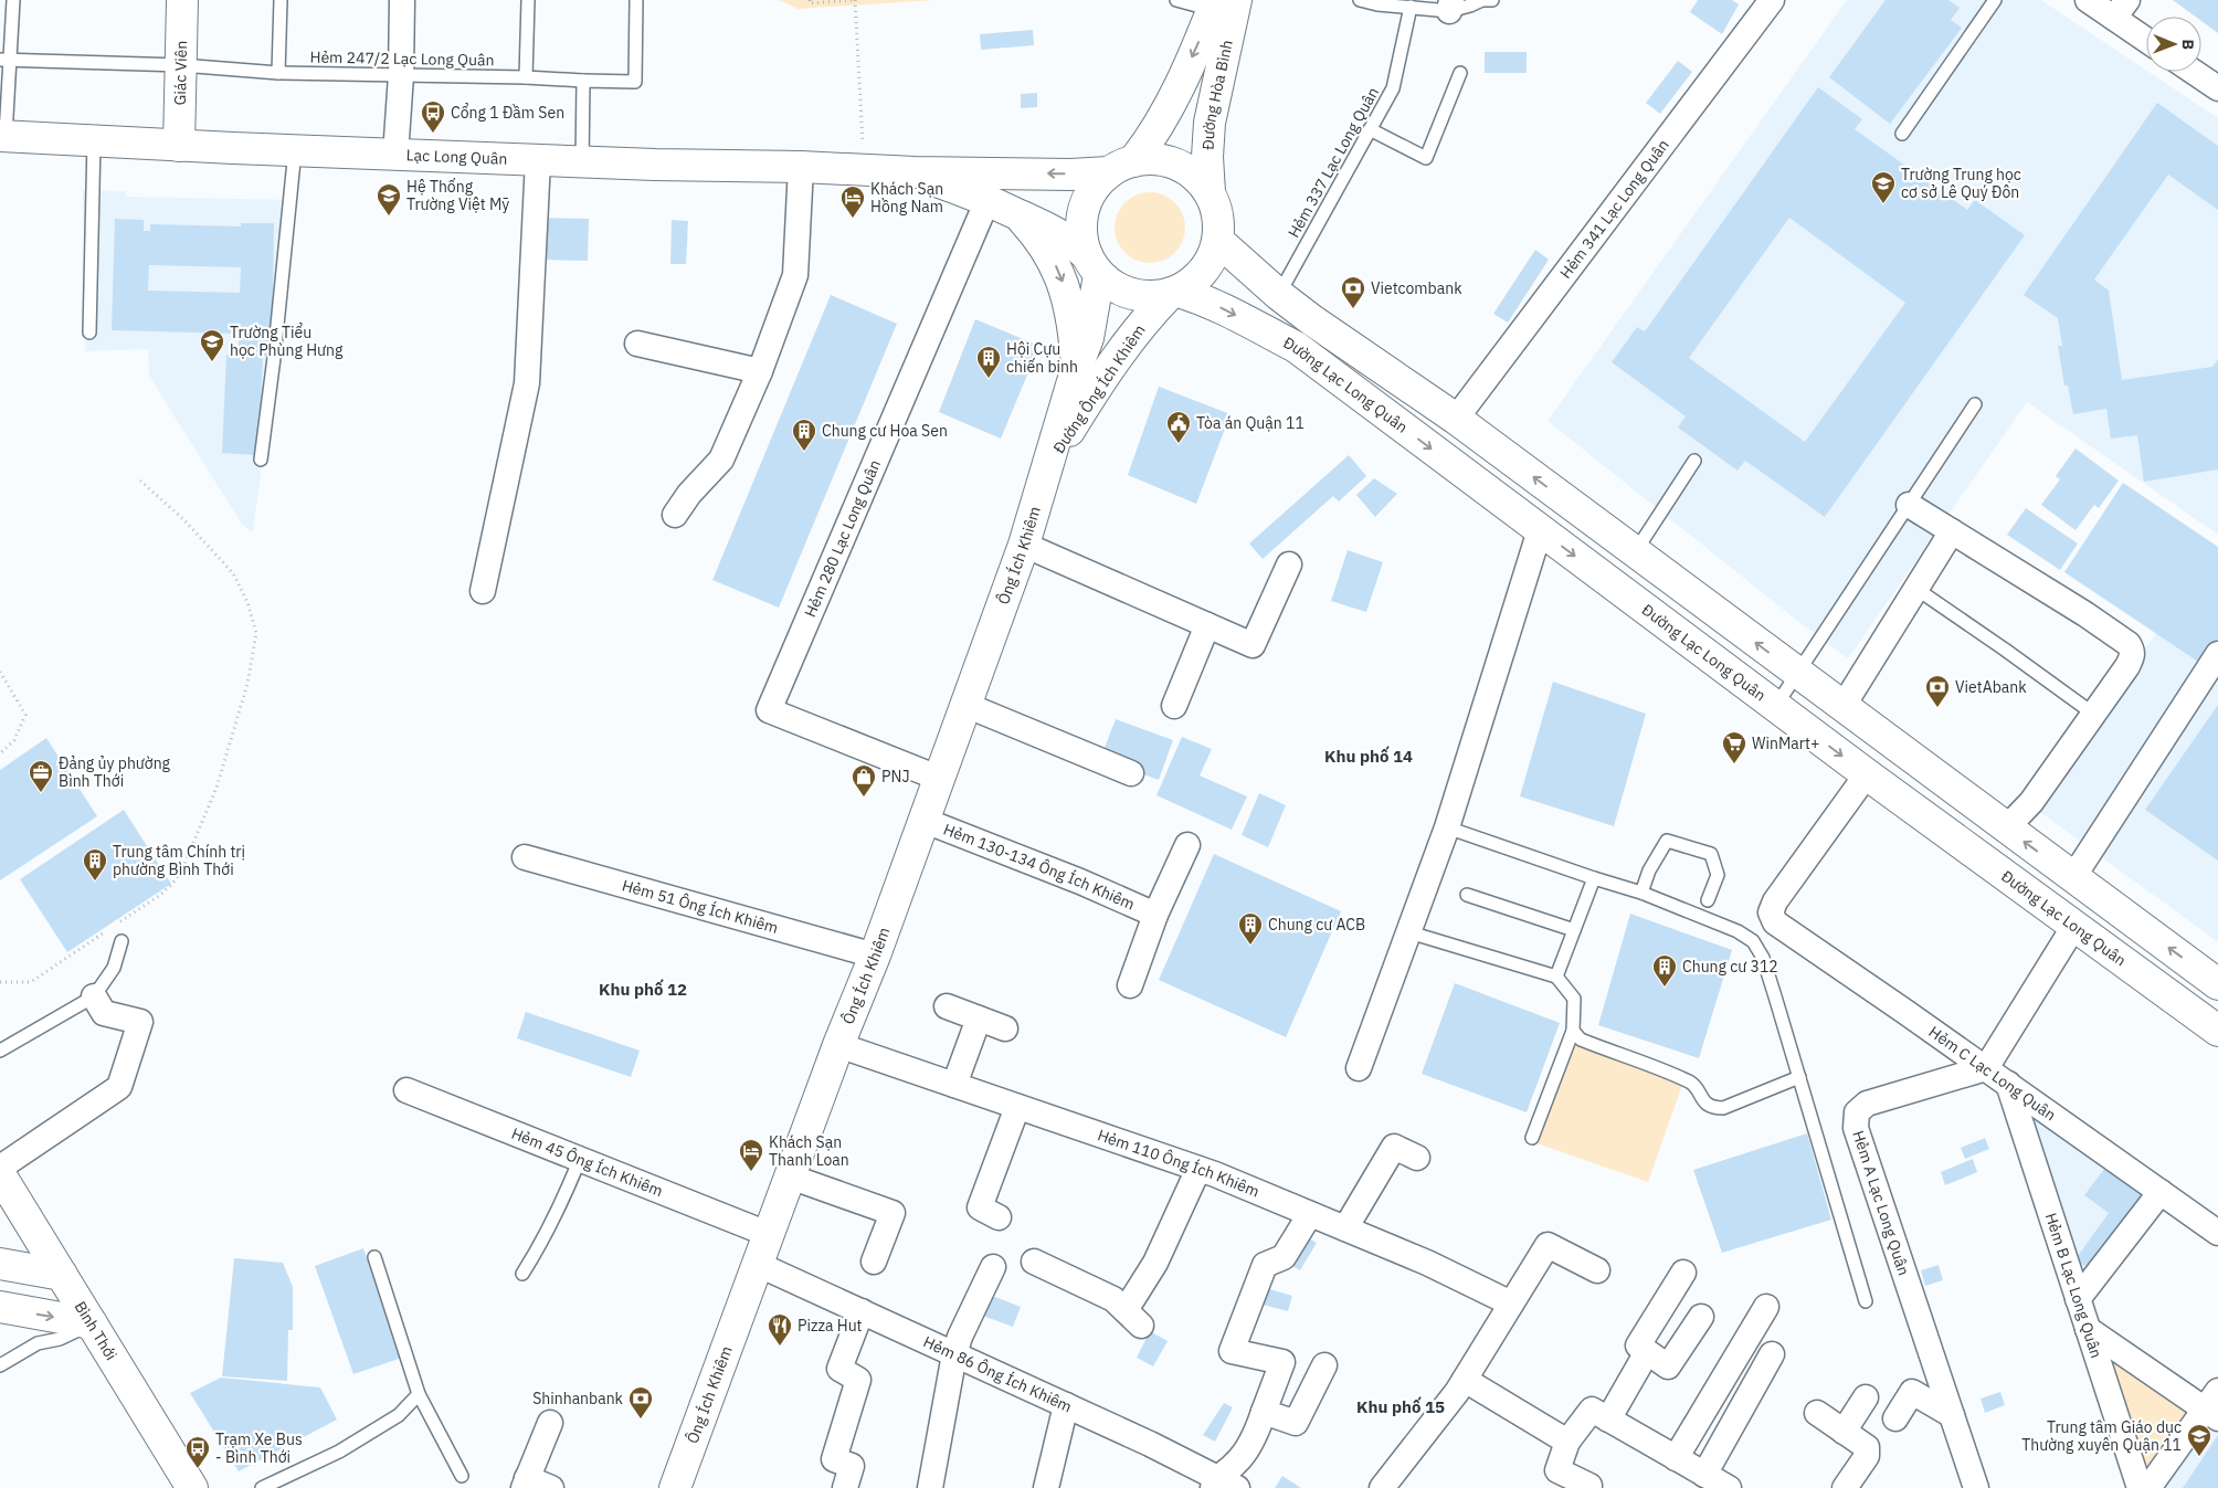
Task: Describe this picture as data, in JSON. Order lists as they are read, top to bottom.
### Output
{
  "streets": {
    "main road": [
      "Giác Viên",
      "Đường Hòa Bình",
      "Lạc Long Quân",
      "Đường Lạc Long Quân",
      "Đường Ông Ích Khiêm",
      "Ông Ích Khiêm",
      "Bình Thới"
    ],
    "street": [
      "Hẻm 341 Lạc Long Quân",
      "Hẻm 280 Lạc Long Quân",
      "Hẻm 130-134 Ông Ích Khiêm",
      "Hẻm 51 Ông Ích Khiêm",
      "Hẻm C Lạc Long Quân",
      "Hẻm 45 Ông Ích Khiêm",
      "Hẻm 110 Ông Ích Khiêm",
      "Hẻm A Lạc Long Quân",
      "Hẻm B Lạc Long Quân",
      "Hẻm 86 Ông Ích Khiêm"
    ],
    "lane": ["Hẻm 247/2 Lạc Long Quân", "Hẻm 337 Lạc Long Quân"]
  },
  "crossings": [
    ["Hẻm 247/2 Lạc Long Quân", "Giác Viên"],
    ["Giác Viên", "Lạc Long Quân"],
    ["Đường Hòa Bình", "Đường Lạc Long Quân"],
    ["Đường Hòa Bình", "Đường Ông Ích Khiêm"],
    ["Đường Lạc Long Quân", "Đường Ông Ích Khiêm"],
    ["Đường Lạc Long Quân", "Hẻm C Lạc Long Quân"],
    ["Đường Ông Ích Khiêm", "Ông Ích Khiêm"],
    ["Hẻm 280 Lạc Long Quân", "Ông Ích Khiêm"],
    ["Ông Ích Khiêm", "Hẻm 130-134 Ông Ích Khiêm"],
    ["Ông Ích Khiêm", "Hẻm 51 Ông Ích Khiêm"],
    ["Ông Ích Khiêm", "Hẻm 45 Ông Ích Khiêm"],
    ["Ông Ích Khiêm", "Hẻm 110 Ông Ích Khiêm"],
    ["Ông Ích Khiêm", "Hẻm 86 Ông Ích Khiêm"],
    ["Hẻm C Lạc Long Quân", "Hẻm A Lạc Long Quân"],
    ["Hẻm C Lạc Long Quân", "Hẻm B Lạc Long Quân"]
  ],
  "one_way": ["Đường Hòa Bình"],
  "districts": ["Khu phố 14", "Khu phố 12", "Khu phố 15"],
  "places": {
    "bus stop": ["Cổng 1 Đầm Sen", "Trạm Xe Bus - Bình Thới"],
    "school or university": [
      "Trường Trung học cơ sở Lê Quý Đôn",
      "Hệ Thống Trường Việt Mỹ",
      "Trường Tiểu học Phùng Hưng",
      "Trung tâm Giáo dục Thường xuyên Quận 11"
    ],
    "hotel": ["Khách Sạn Hồng Nam", "Khách Sạn Thanh Loan"],
    "bank": ["Vietcombank", "VietAbank", "Shinhanbank"],
    "building": [
      "Hội Cựu chiến binh",
      "Chung cư Hoa Sen",
      "Trung tâm Chính trị phường Bình Thới",
      "Chung cư ACB",
      "Chung cư 312"
    ],
    "public building": ["Tòa án Quận 11"],
    "supermarket": ["WinMart+"],
    "office": ["Đảng ủy phường Bình Thới"],
    "shop": ["PNJ"],
    "restaurant": ["Pizza Hut"]
  },
  "north": "right"
}
